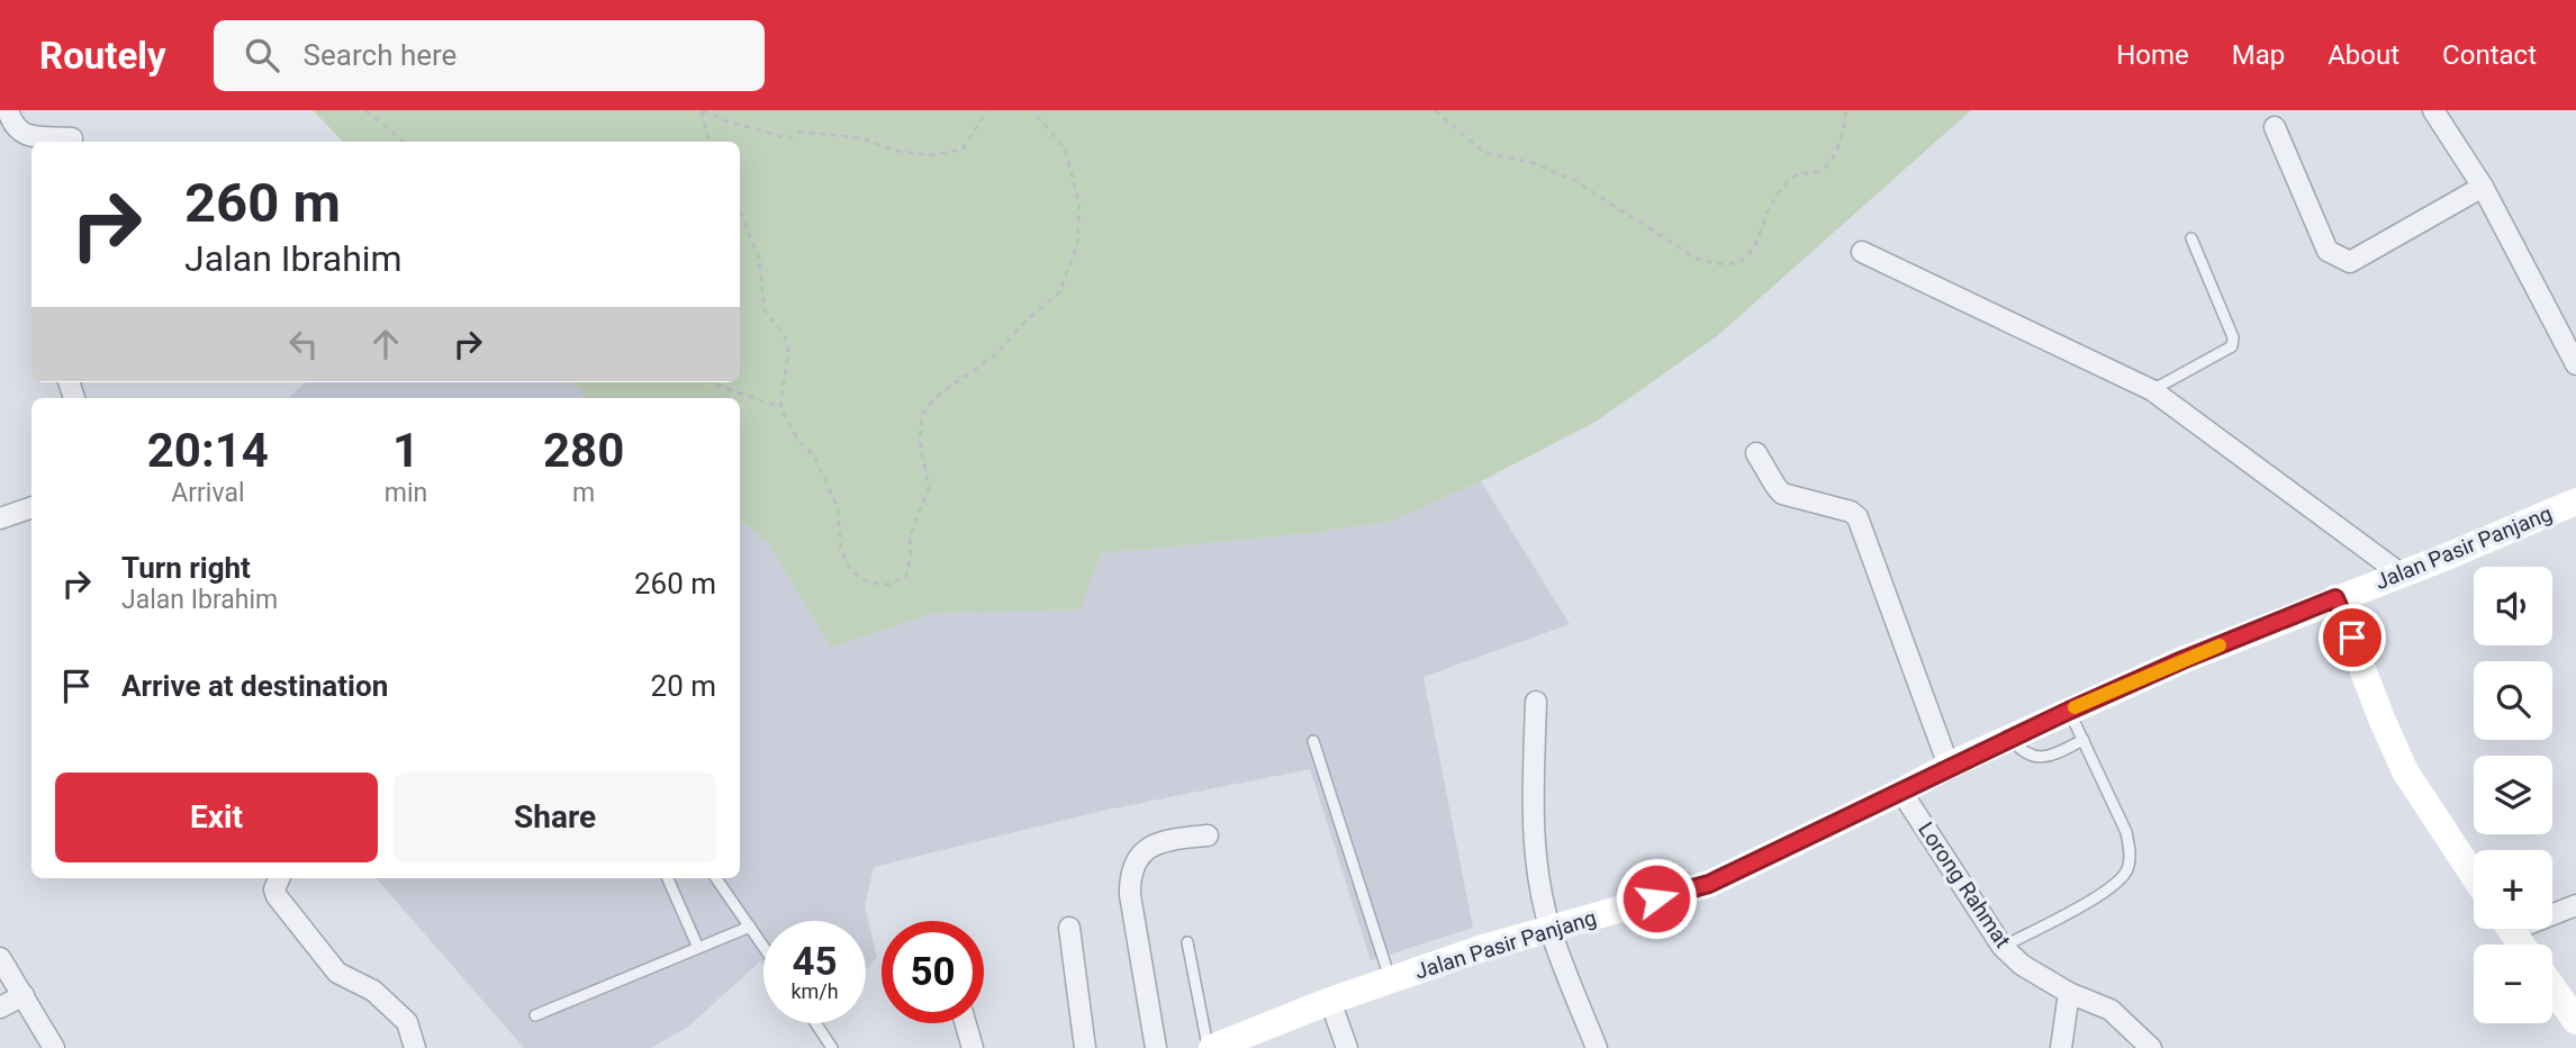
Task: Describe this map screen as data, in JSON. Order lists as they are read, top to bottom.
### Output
{
  "streets": {
    "main road": ["Jalan Pasir Panjang"],
    "street": ["Lorong Rahmat"]
  },
  "crossings": [
    ["Jalan Pasir Panjang", "Lorong Rahmat"]
  ],
  "page": {
    "header": "Routely",
    "search": "Search here",
    "nav": [
      "Home",
      "Map",
      "About",
      "Contact"
    ],
    "turn": ["260 m", "Jalan Ibrahim"],
    "eta": [
      "20:14",
      "Arrival",
      "1",
      "min",
      "280",
      "m"
    ],
    "list": [
      {
        "name": "Turn right",
        "note": "Jalan Ibrahim",
        "value": "260 m"
      },
      {
        "name": "Arrive at destination",
        "value": "20 m"
      }
    ],
    "map_buttons": ["+", "−"],
    "buttons": ["Exit", "Share"],
    "speed": "45 km/h",
    "limit": "50"
  }
}
